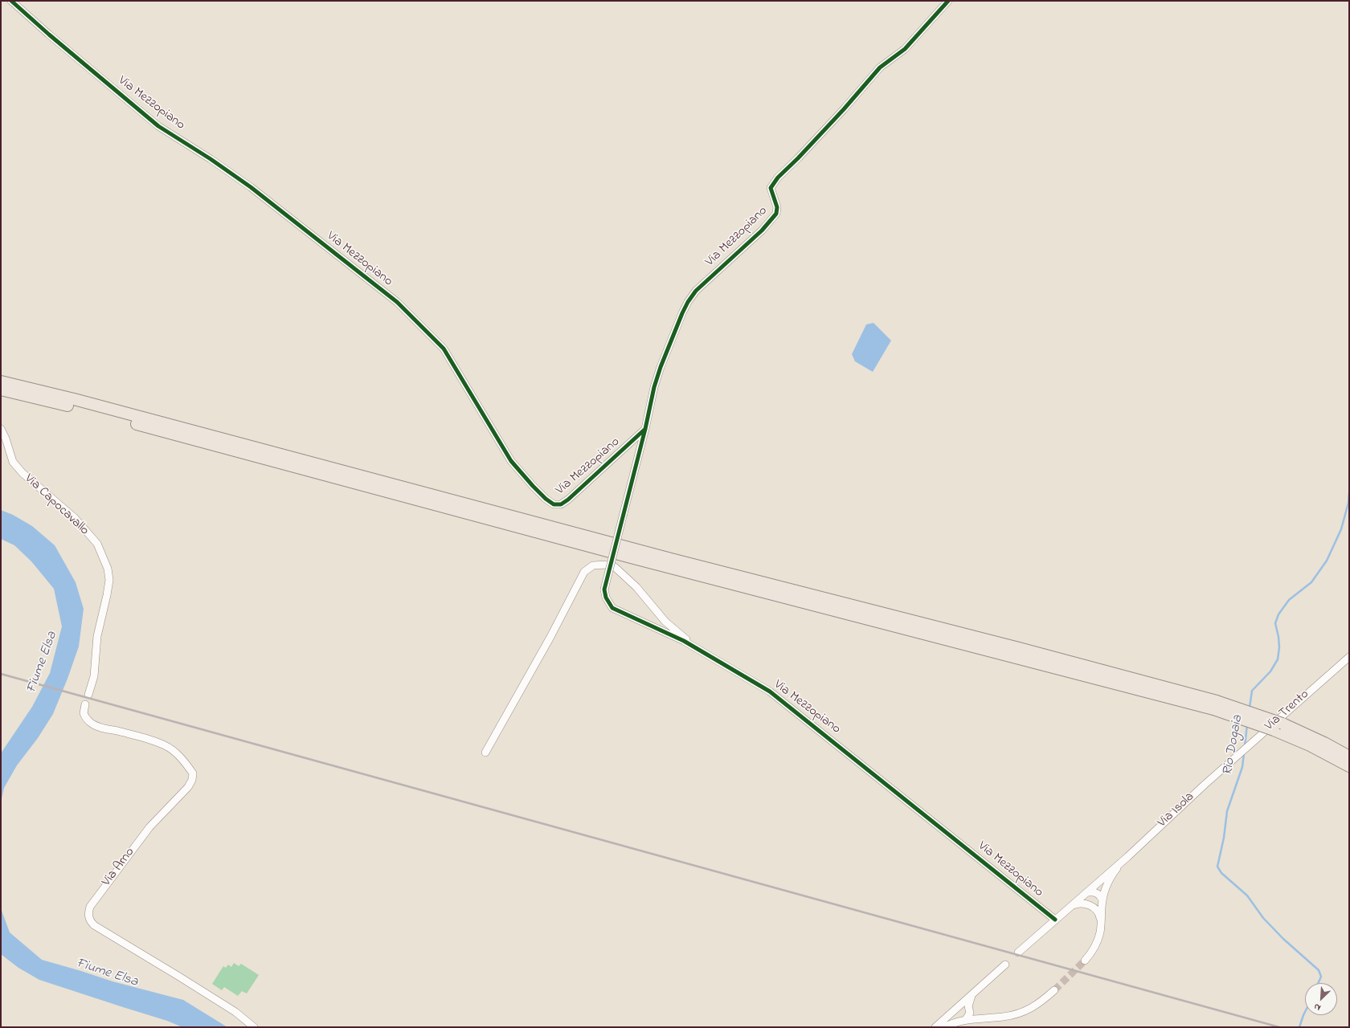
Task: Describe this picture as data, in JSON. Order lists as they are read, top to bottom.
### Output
{
  "streets": {
    "street": [
      "Via Mezzopiano",
      "Via Capocavallo",
      "Via Trento",
      "Via Isola",
      "Via Arno"
    ]
  },
  "crossings": [
    ["Via Mezzopiano", "Via Isola"],
    ["Via Trento", "Via Isola"]
  ],
  "water": ["Fiume Elsa", "Rio Dogaia"],
  "north": "bottom left"
}
